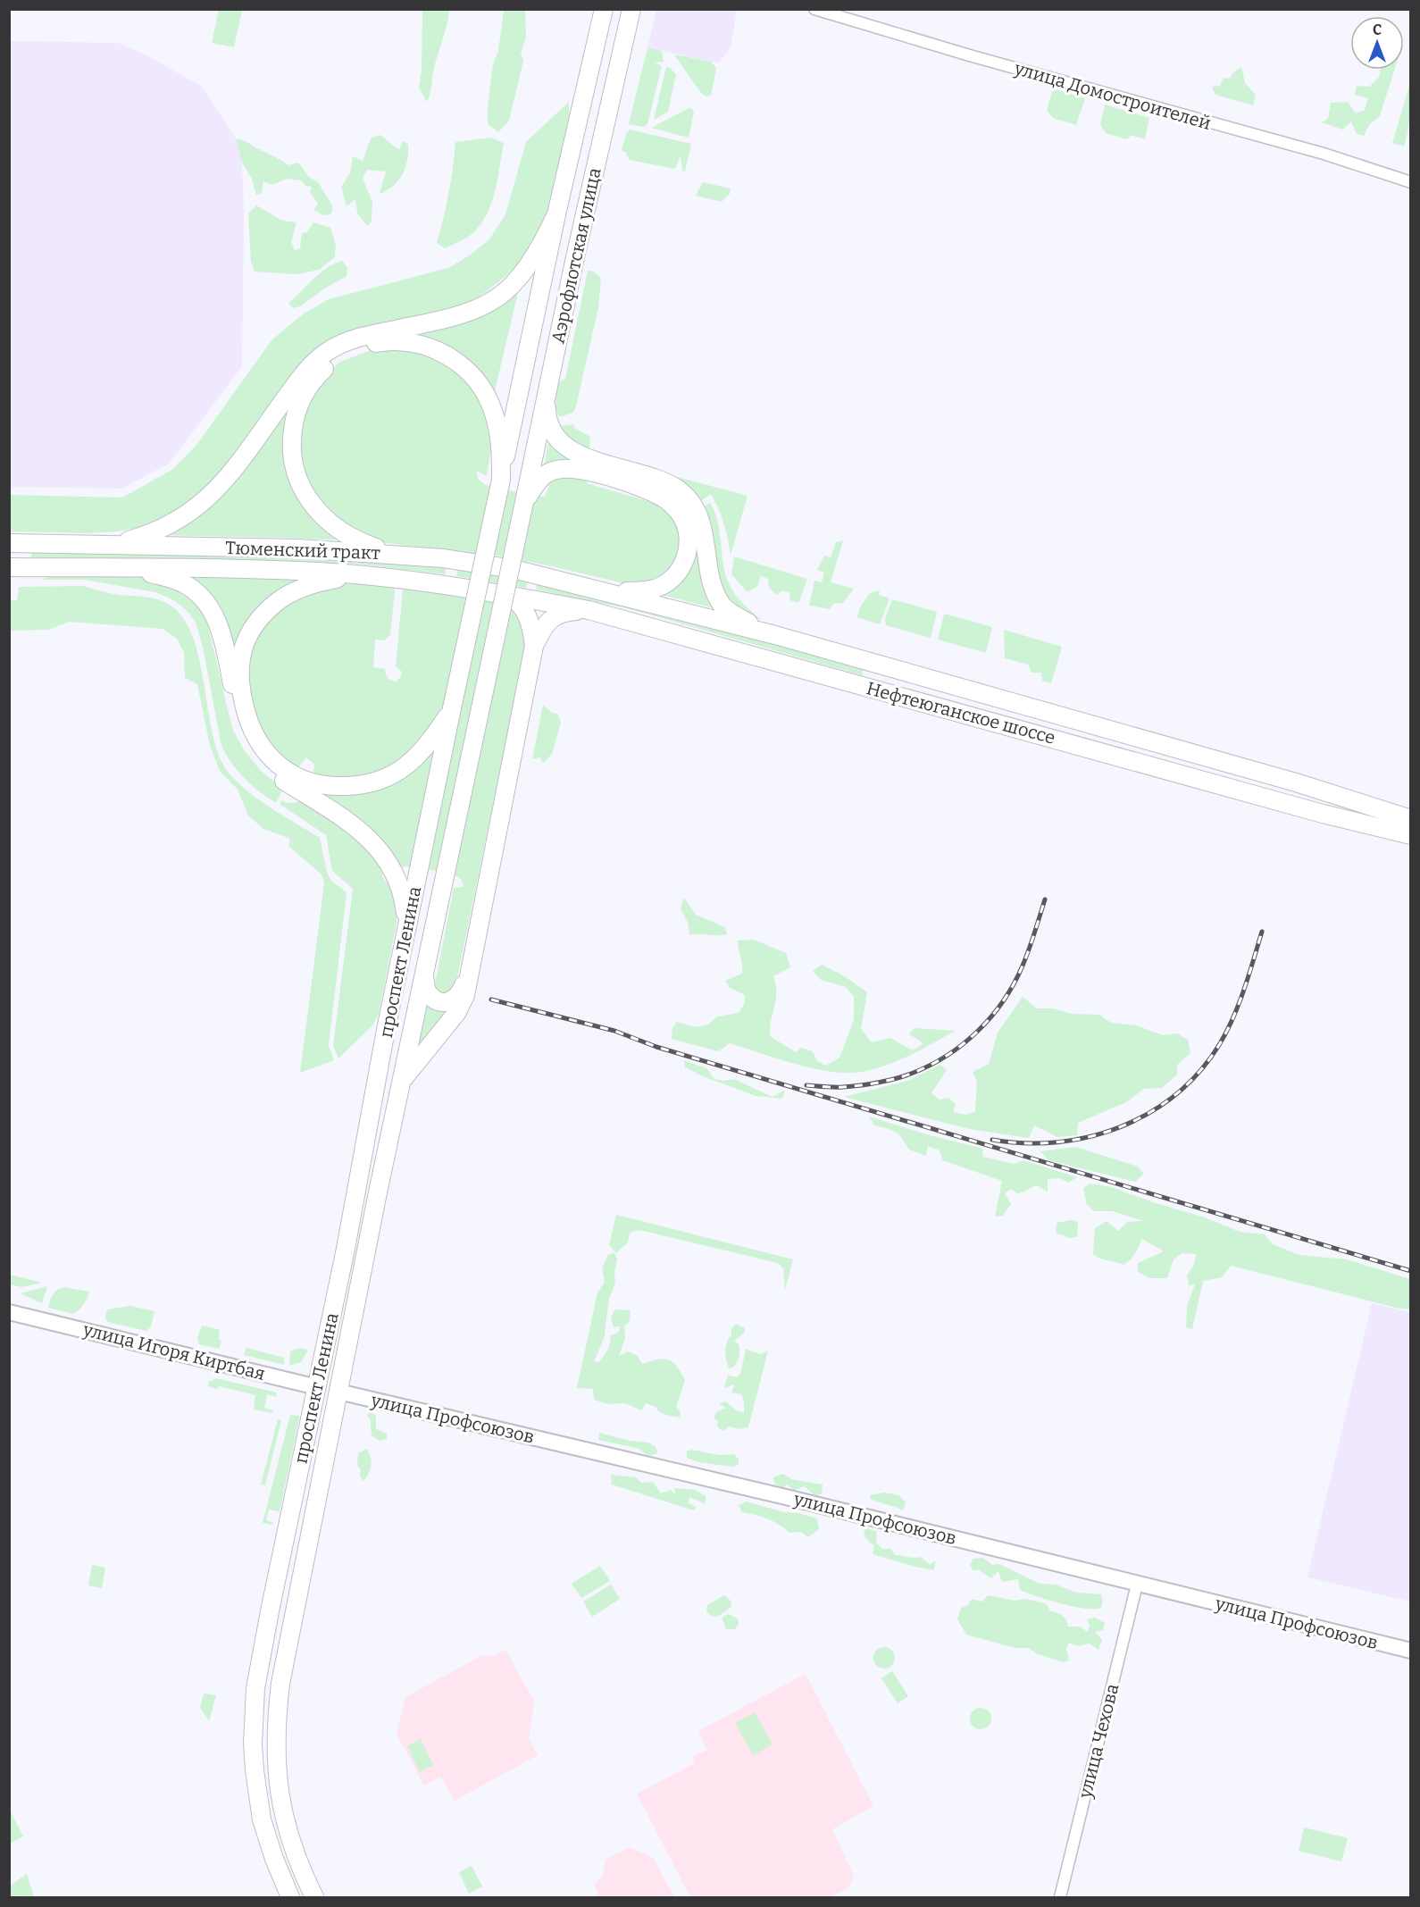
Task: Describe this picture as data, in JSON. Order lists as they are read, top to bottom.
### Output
{
  "streets": {
    "main road": [
      "Аэрофлотская улица",
      "Тюменский тракт",
      "Нефтеюганское шоссе",
      "проспект Ленина",
      "улица Игоря Киртбая",
      "улица Профсоюзов"
    ],
    "street": ["улица Домостроителей", "улица Чехова"]
  },
  "crossings": [
    ["Аэрофлотская улица", "проспект Ленина"],
    ["Тюменский тракт", "Нефтеюганское шоссе"],
    ["проспект Ленина", "улица Игоря Киртбая"],
    ["проспект Ленина", "улица Профсоюзов"],
    ["улица Игоря Киртбая", "улица Профсоюзов"],
    ["улица Профсоюзов", "улица Чехова"]
  ],
  "north": "top"
}
